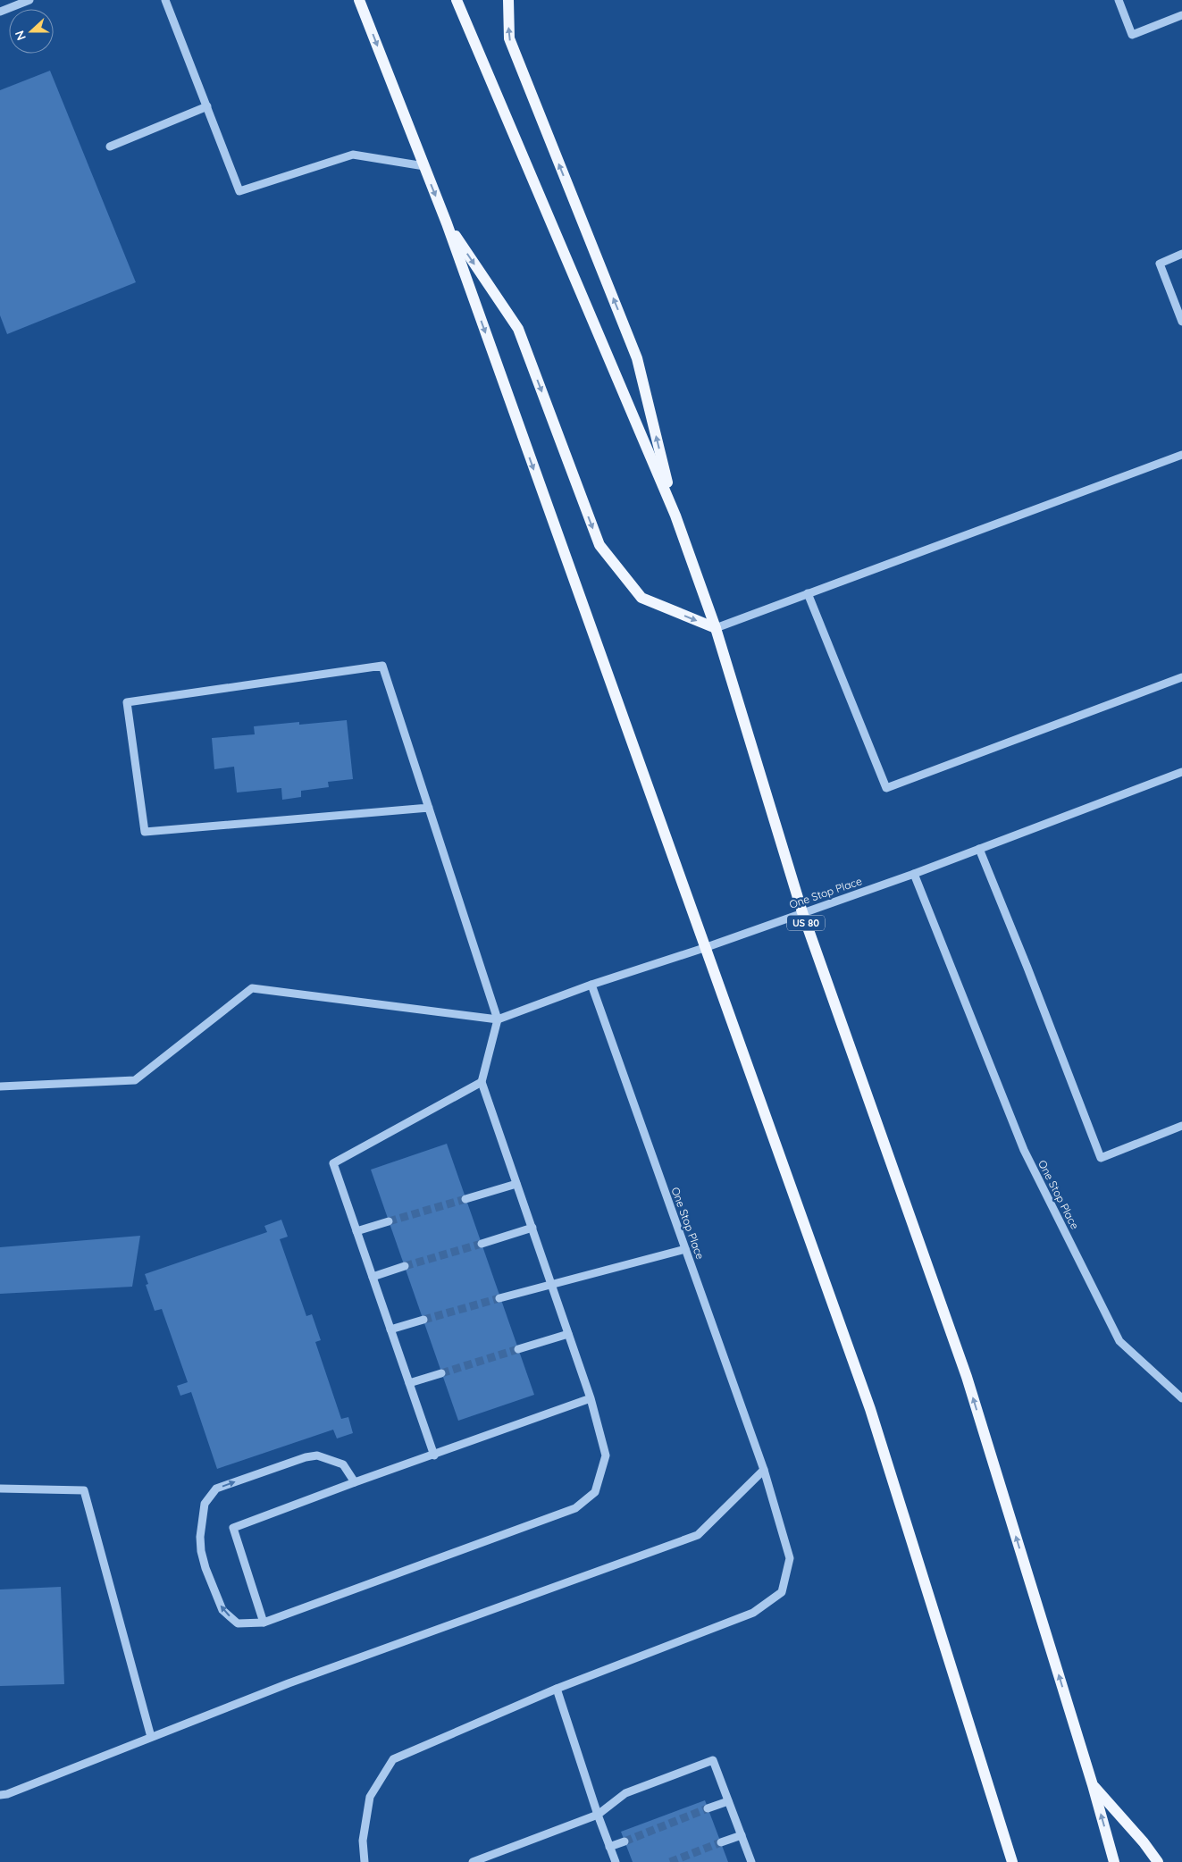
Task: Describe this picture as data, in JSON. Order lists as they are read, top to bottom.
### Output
{
  "streets": {
    "main road": ["US 80"],
    "street": ["One Stop Place"]
  },
  "crossings": [
    ["One Stop Place", "US 80"]
  ],
  "north": "left"
}
